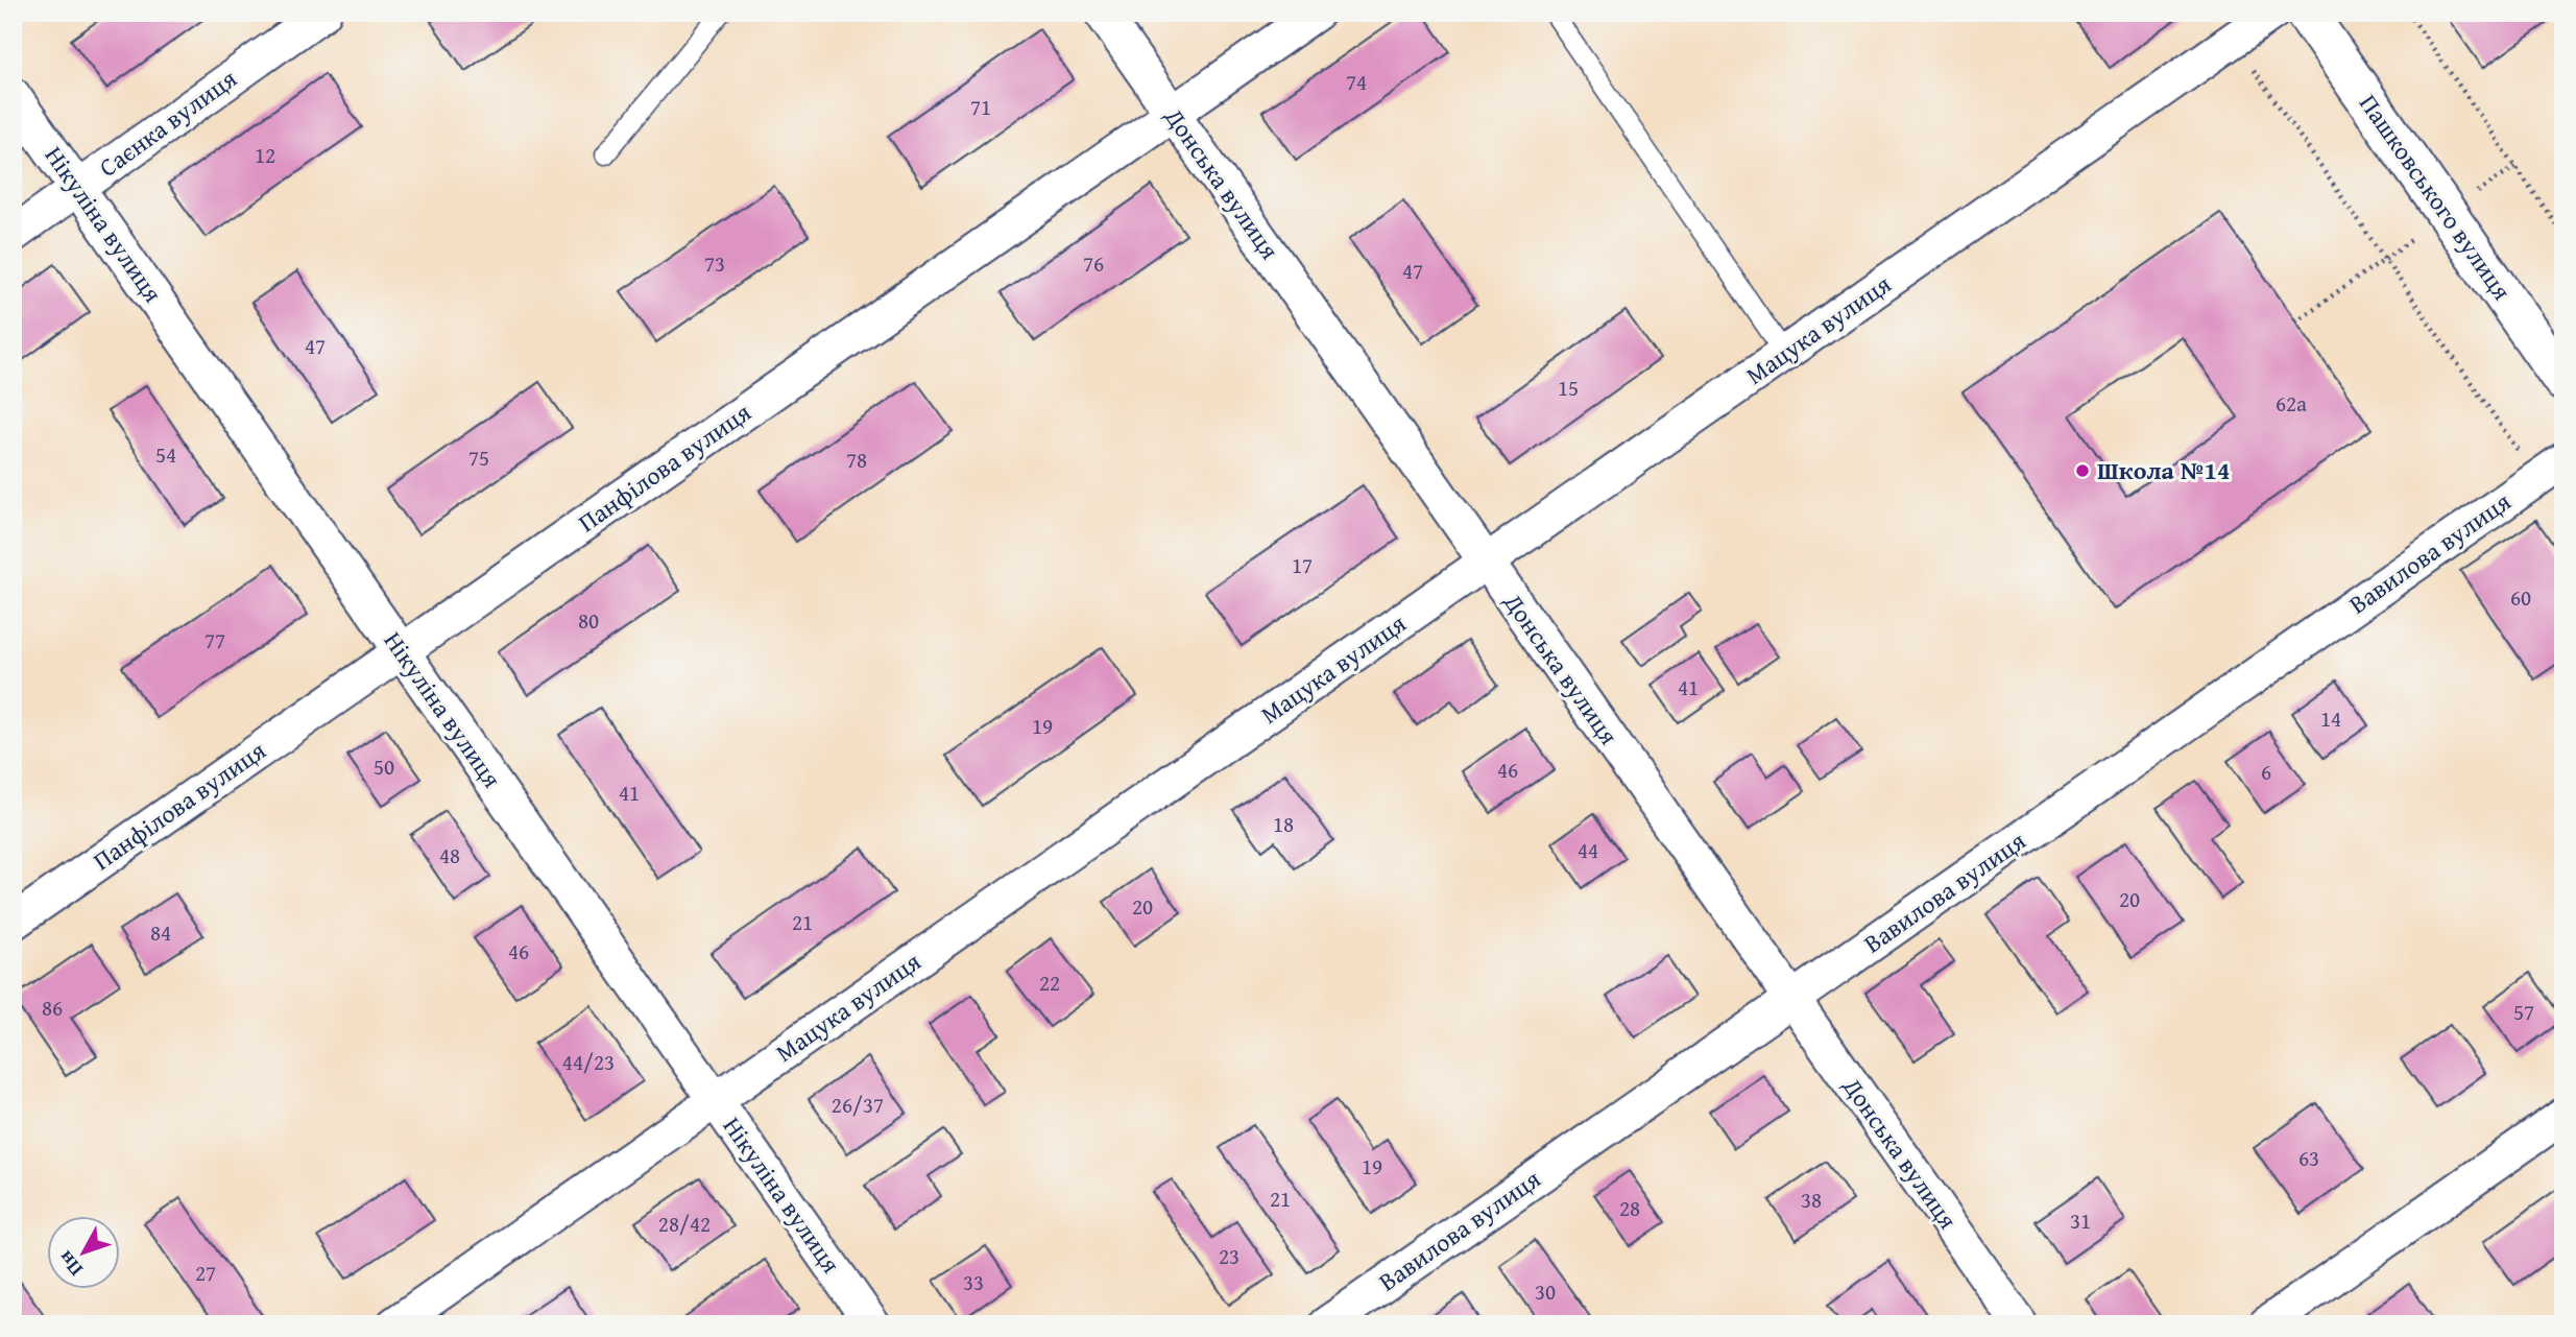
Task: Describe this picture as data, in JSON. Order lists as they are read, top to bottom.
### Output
{
  "streets": {
    "street": [
      "Саєнка вулиця",
      "Донська вулиця",
      "Пашковського вулиця",
      "Нікуліна вулиця",
      "Мацука вулиця",
      "Панфілова вулиця",
      "Вавилова вулиця"
    ]
  },
  "crossings": [
    ["Саєнка вулиця", "Нікуліна вулиця"],
    ["Донська вулиця", "Мацука вулиця"],
    ["Донська вулиця", "Панфілова вулиця"],
    ["Донська вулиця", "Вавилова вулиця"],
    ["Нікуліна вулиця", "Мацука вулиця"],
    ["Нікуліна вулиця", "Панфілова вулиця"]
  ],
  "places": ["Школа №14"],
  "house_numbers": [
    "74",
    "71",
    "12",
    "73",
    "76",
    "47",
    "47",
    "15",
    "62а",
    "54",
    "75",
    "78",
    "17",
    "60",
    "80",
    "77",
    "41",
    "14",
    "19",
    "50",
    "46",
    "6",
    "41",
    "18",
    "44",
    "48",
    "20",
    "20",
    "21",
    "84",
    "46",
    "22",
    "86",
    "57",
    "44/23",
    "26/37",
    "63",
    "19",
    "21",
    "38",
    "28",
    "31",
    "28/42",
    "23",
    "27",
    "33",
    "30"
  ],
  "north": "bottom left"
}
